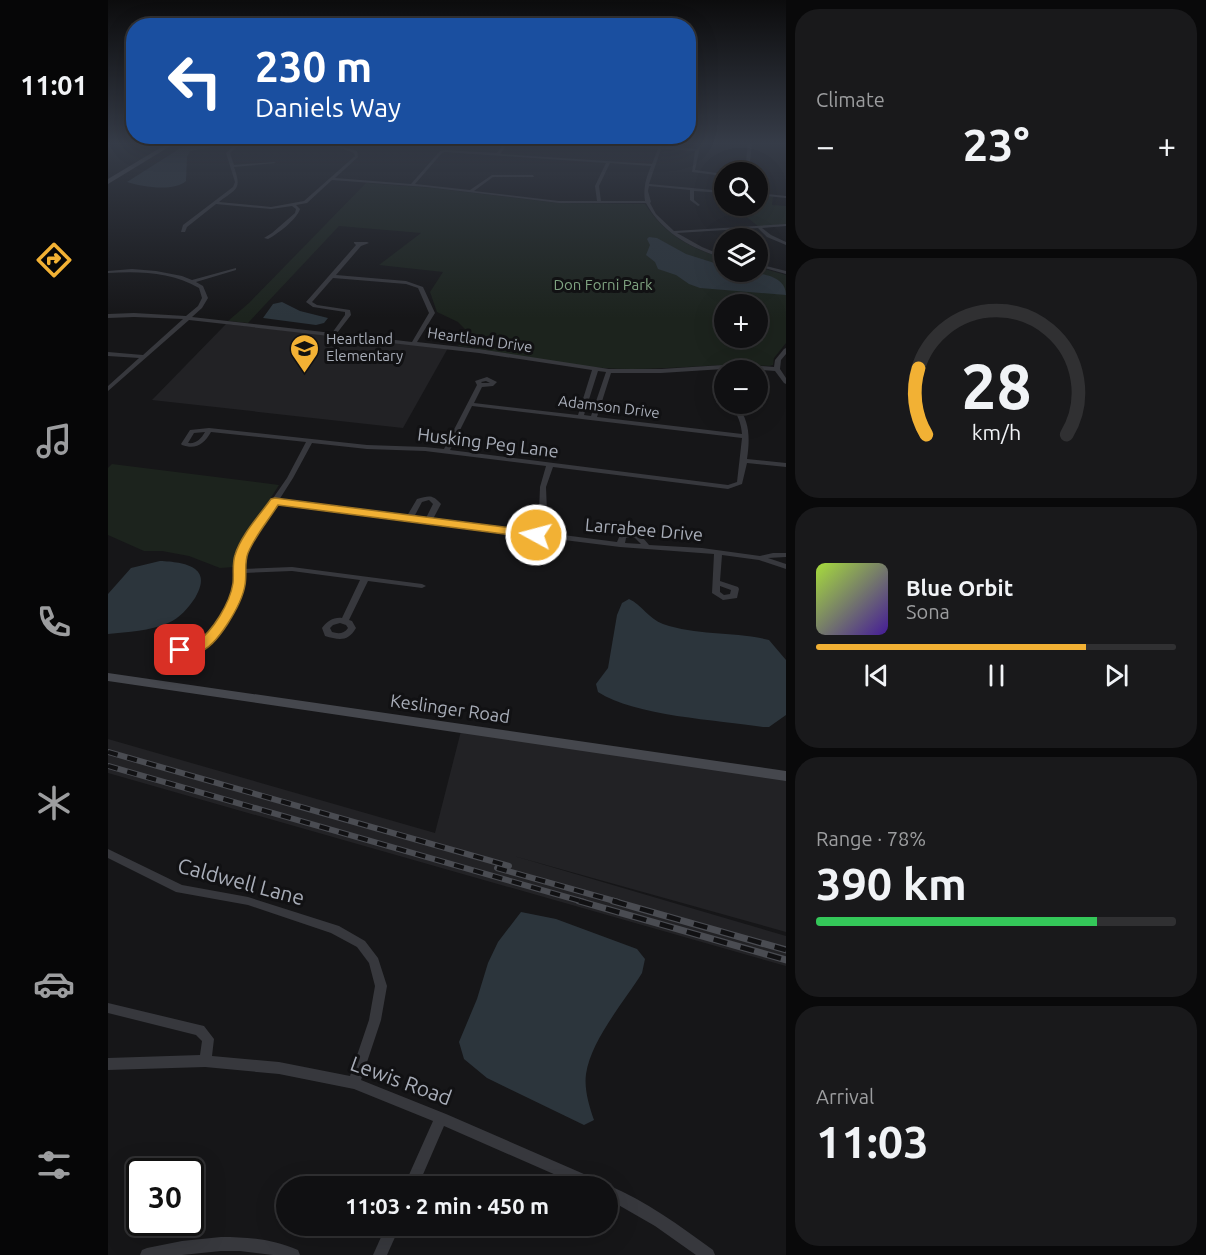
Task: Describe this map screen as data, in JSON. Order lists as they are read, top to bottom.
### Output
{
  "streets": {
    "main road": ["Keslinger Road"],
    "street": [
      "Heartland Drive",
      "Adamson Drive",
      "Husking Peg Lane",
      "Larrabee Drive",
      "Caldwell Lane",
      "Lewis Road"
    ]
  },
  "crossings": [
    ["Caldwell Lane", "Lewis Road"]
  ],
  "parks": ["Don Forni Park"],
  "places": {
    "school or university": ["Heartland Elementary"]
  },
  "page": {
    "tabs": "11:01",
    "tile": [
      "Climate",
      ["Range · 78%", "390 km"],
      ["Arrival", "11:03"]
    ],
    "turn": ["230 m", "Daniels Way"],
    "heat": ["−", "23°", "+"],
    "map_buttons": ["+", "−"],
    "song": ["Blue Orbit", "Sona"],
    "limit": "30",
    "trip": "11:03 · 2 min · 450 m",
    "gauge": ["28", "km/h"]
  }
}
